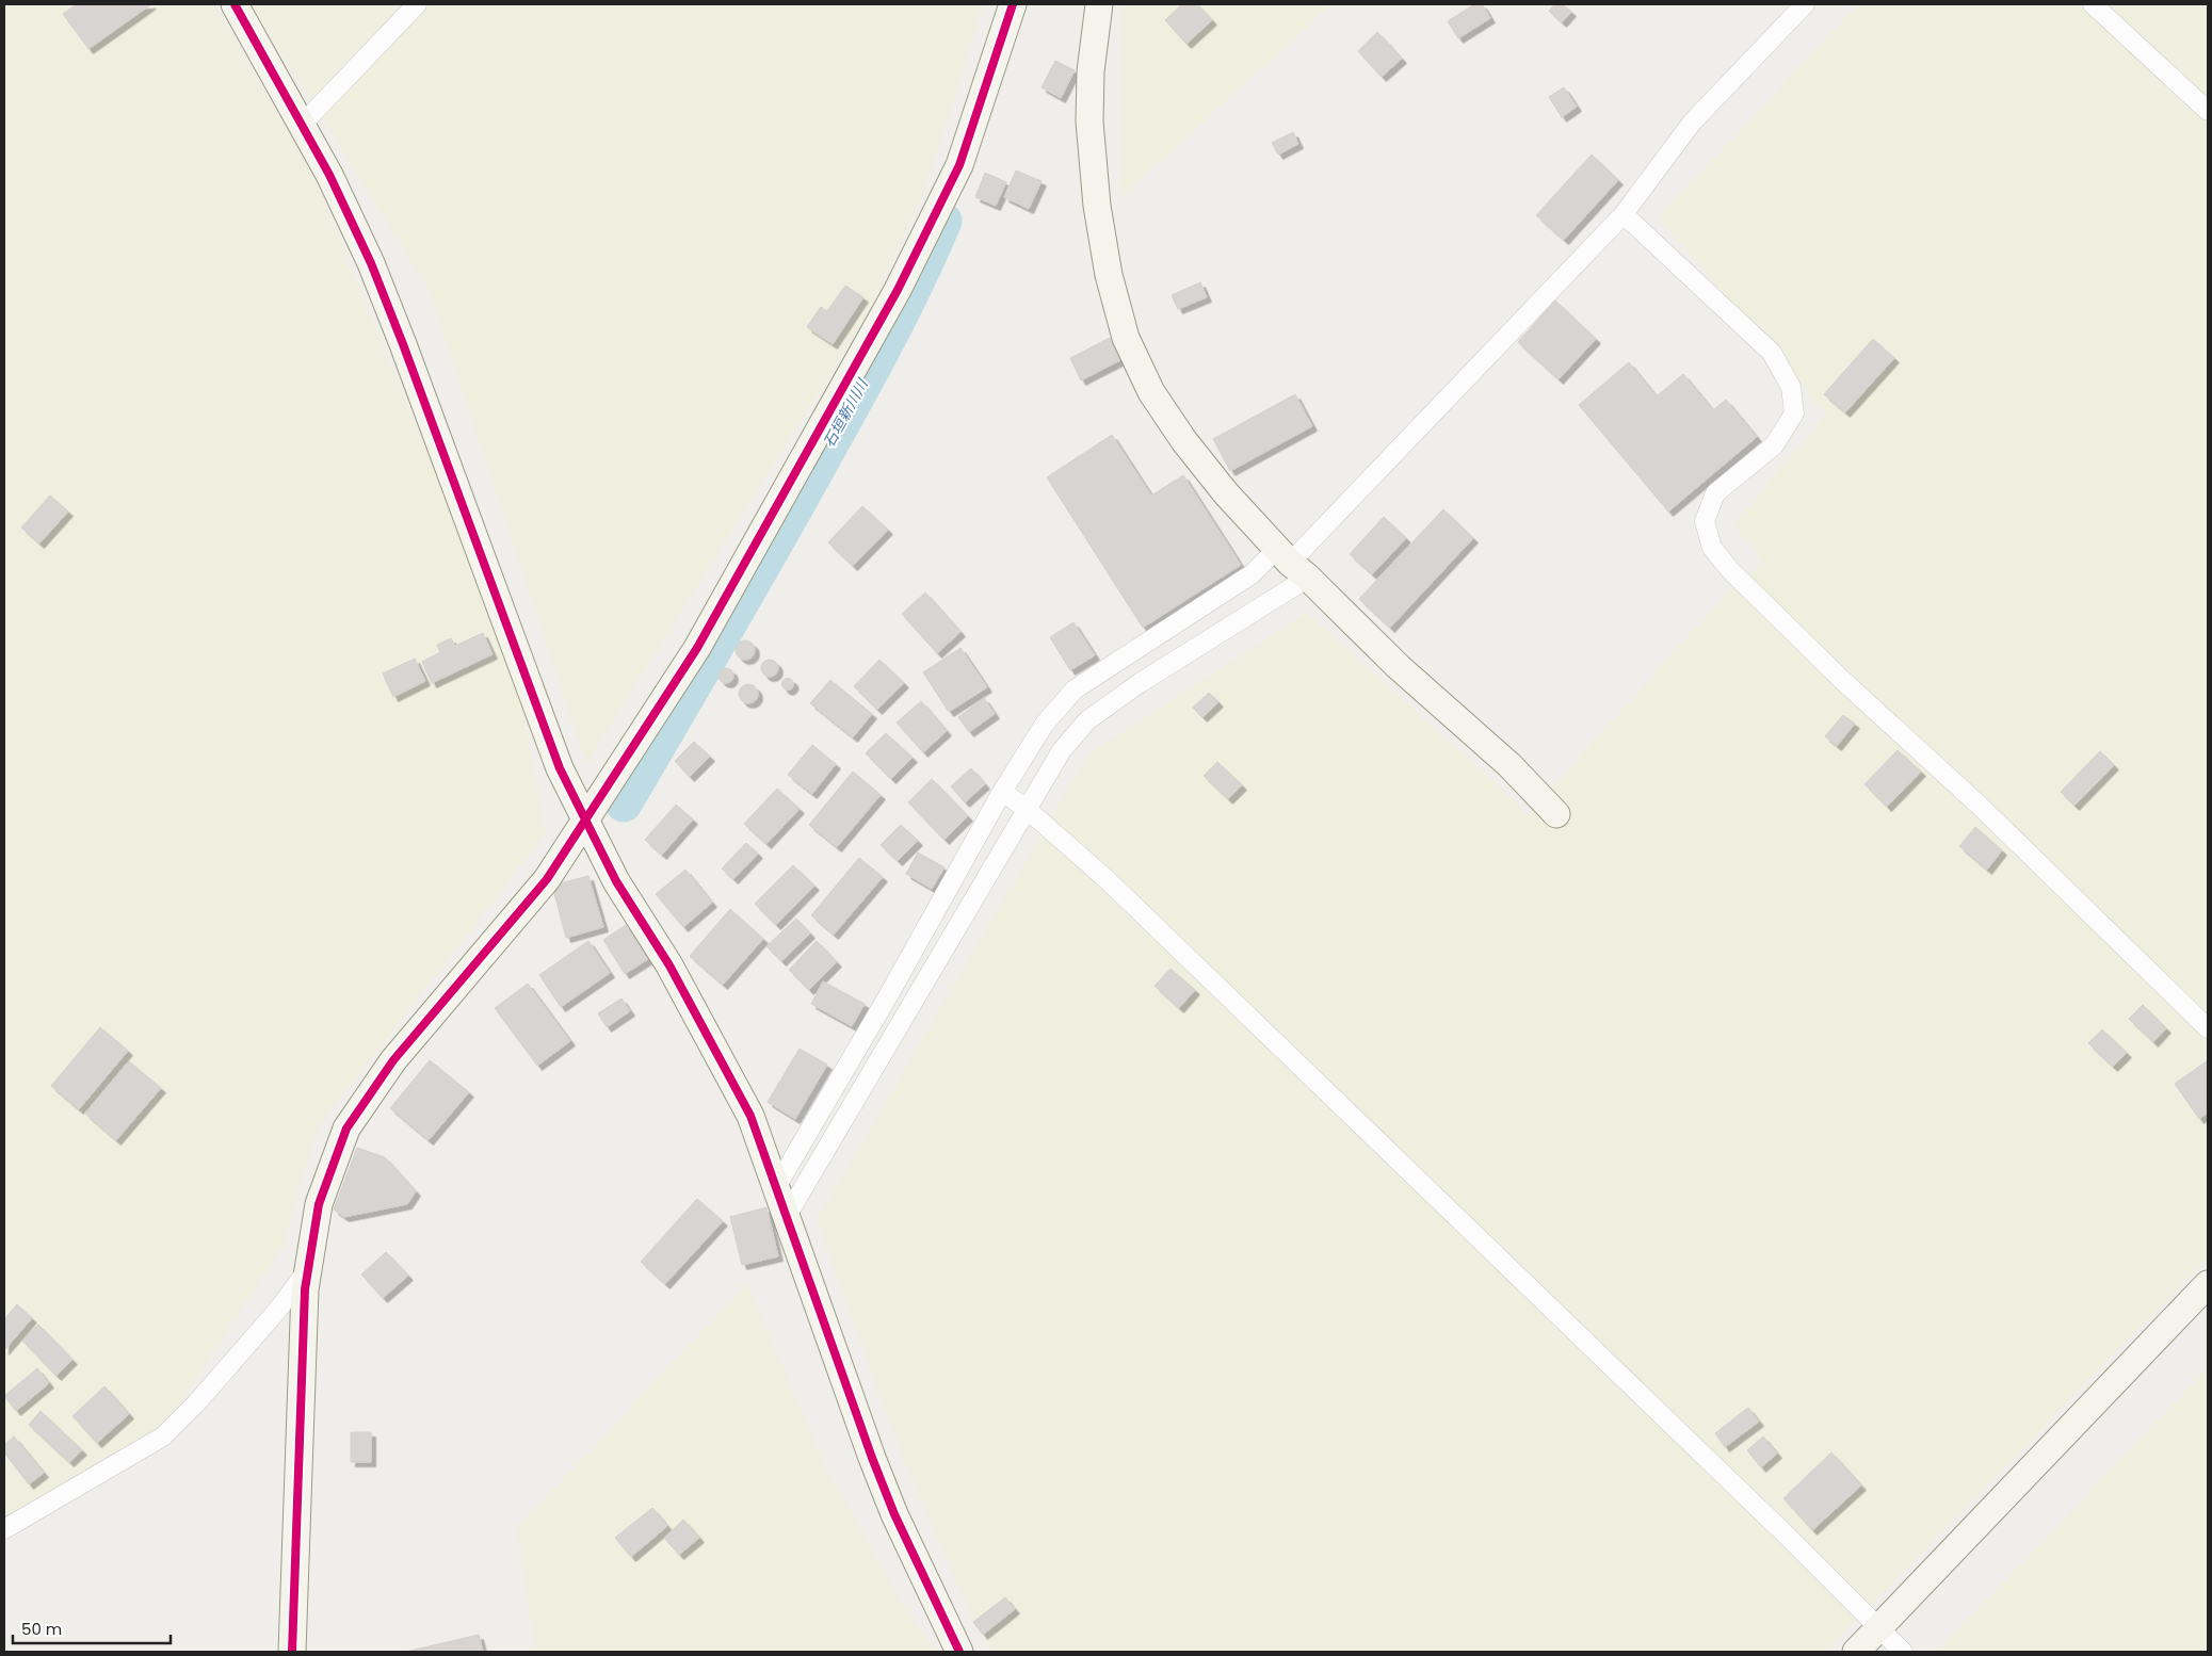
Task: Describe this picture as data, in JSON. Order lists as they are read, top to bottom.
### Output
{
  "water": ["石垣新川川"],
  "scale_bar": "50 m"
}
